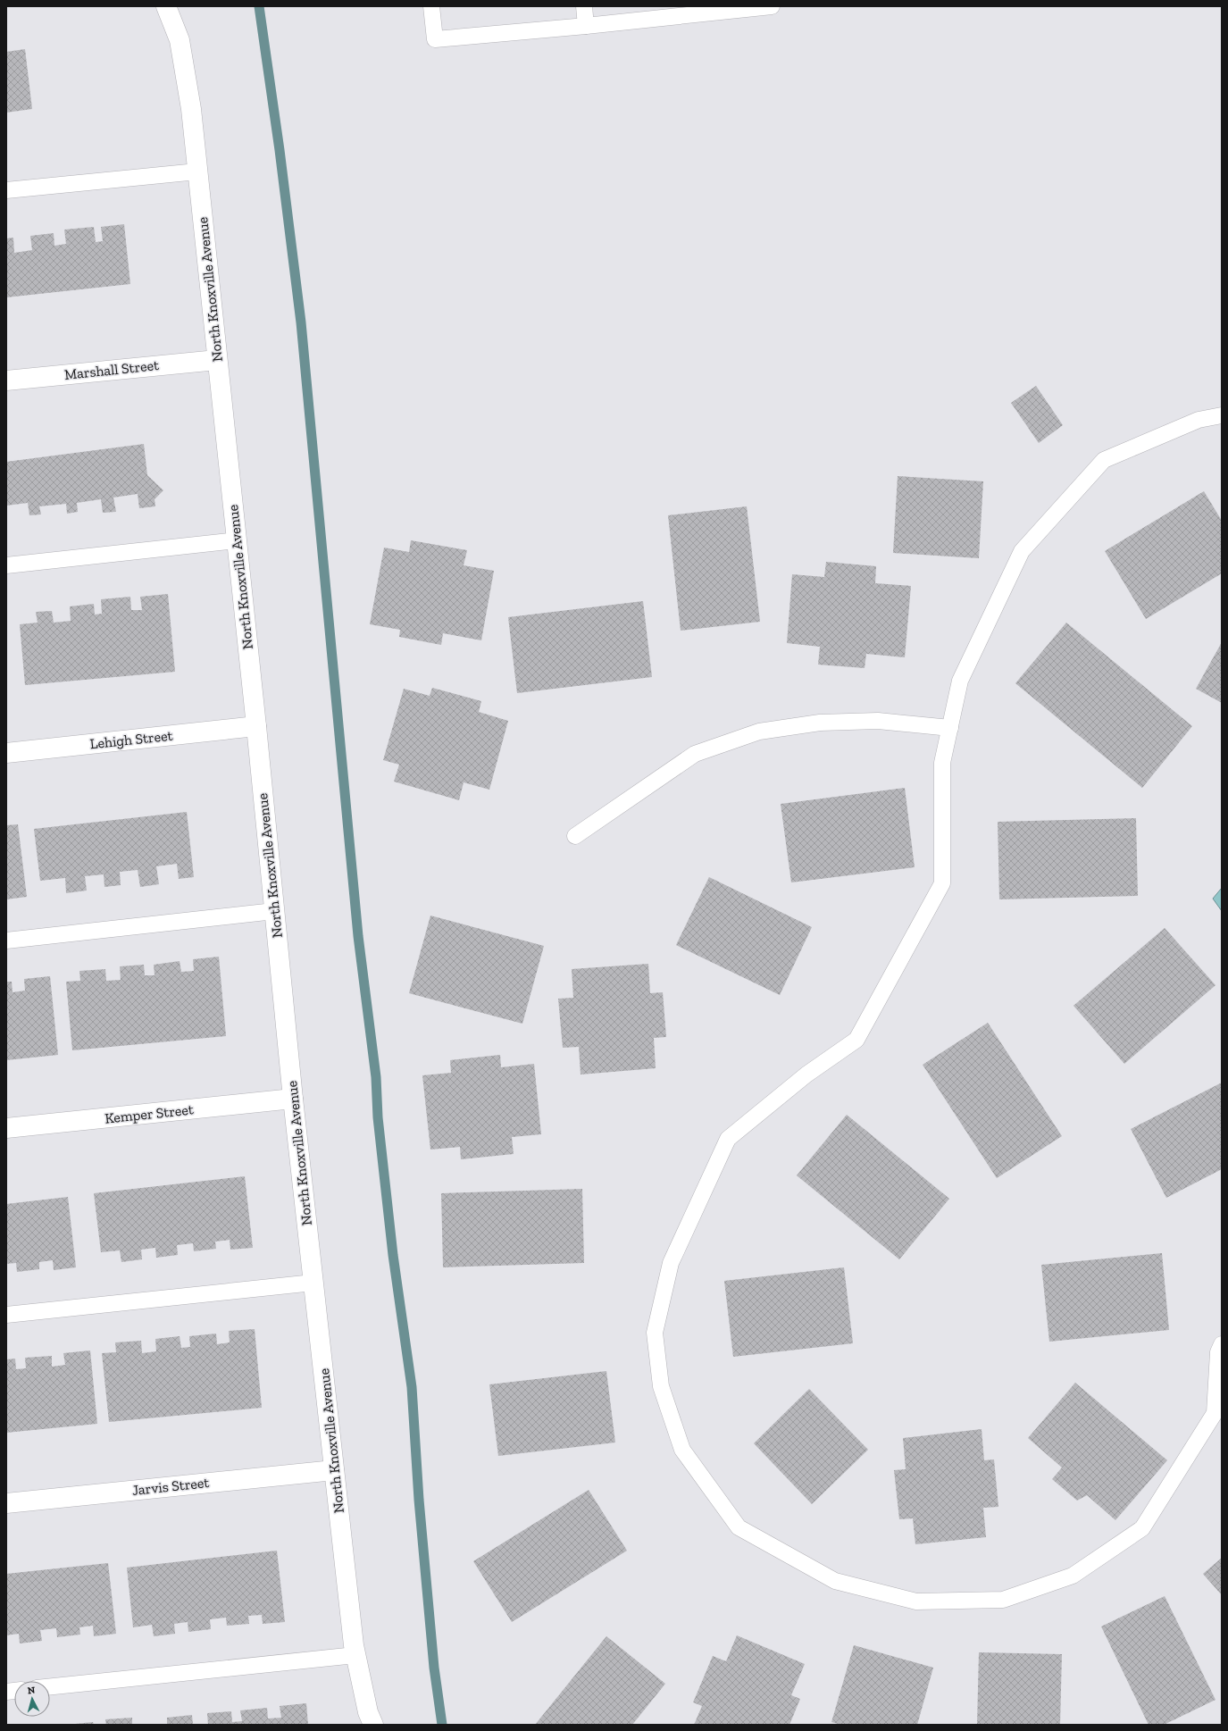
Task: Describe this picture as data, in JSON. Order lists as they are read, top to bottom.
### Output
{
  "streets": {
    "street": [
      "North Knoxville Avenue",
      "Marshall Street",
      "Lehigh Street",
      "Kemper Street",
      "Jarvis Street"
    ]
  },
  "crossings": [
    ["North Knoxville Avenue", "Marshall Street"],
    ["North Knoxville Avenue", "Lehigh Street"],
    ["North Knoxville Avenue", "Kemper Street"],
    ["North Knoxville Avenue", "Jarvis Street"]
  ],
  "north": "top"
}
